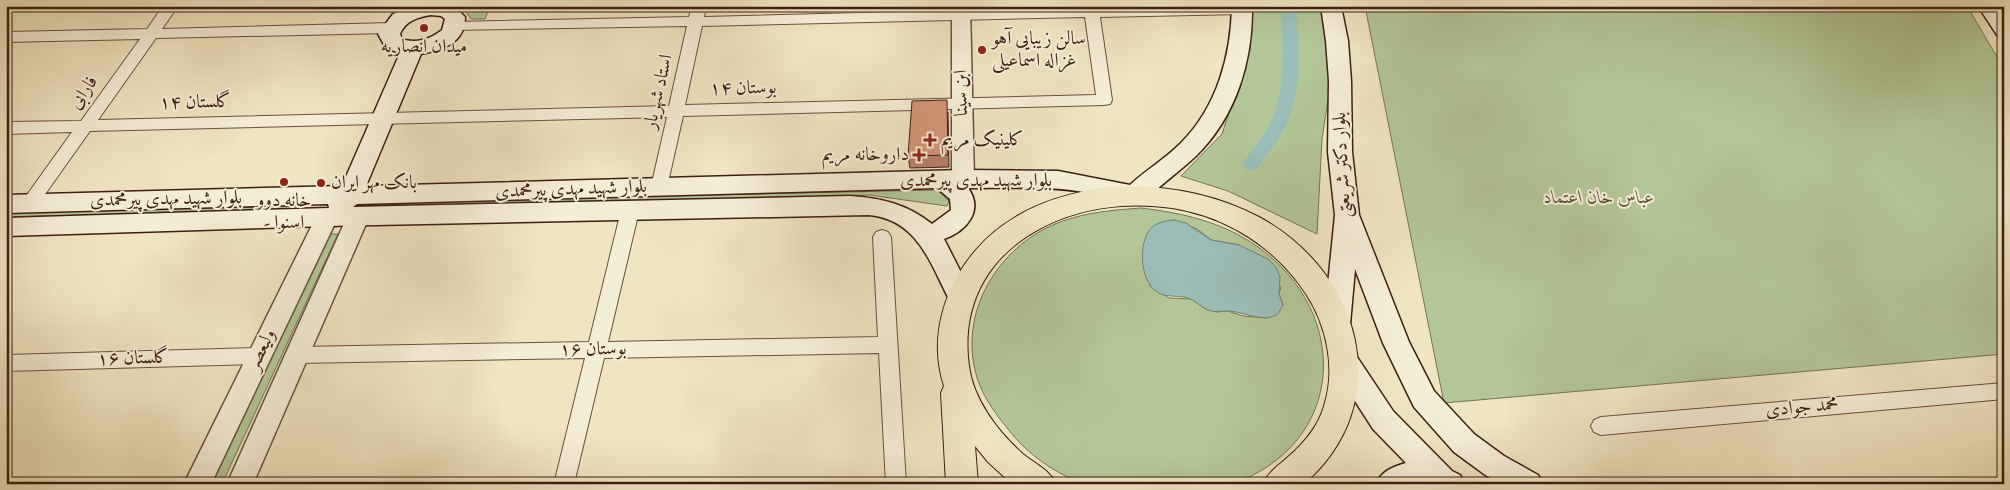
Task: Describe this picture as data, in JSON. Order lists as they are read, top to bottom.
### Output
{
  "streets": {
    "main road": ["بلوار دکتر شریعتی", "بلوار شهید مهدی پیرمحمدی"],
    "street": [
      "بوستان ۱۴",
      "استاد شهریار",
      "فارابی",
      "ابن سینا",
      "گلستان ۱۴",
      "ولیعصر",
      "بوستان ۱۶",
      "گلستان ۱۶",
      "محمد جوادی"
    ]
  },
  "crossings": [
    ["بوستان ۱۴", "استاد شهریار"],
    ["بوستان ۱۴", "ابن سینا"],
    ["بوستان ۱۴", "گلستان ۱۴"],
    ["استاد شهریار", "بلوار شهید مهدی پیرمحمدی"],
    ["فارابی", "گلستان ۱۴"],
    ["فارابی", "بلوار شهید مهدی پیرمحمدی"],
    ["ابن سینا", "بلوار شهید مهدی پیرمحمدی"],
    ["بلوار شهید مهدی پیرمحمدی", "ولیعصر"],
    ["ولیعصر", "بوستان ۱۶"],
    ["ولیعصر", "گلستان ۱۶"]
  ],
  "parks": ["عباس خان اعتماد"],
  "places": {
    "other": [
      "میدان انصاریه",
      "سالن زیبایی آهو غزاله اسماعیلی",
      "خانه دوو - اسنوا",
      "بانک مهر ایران"
    ],
    "health": ["کلینیک مریم", "داروخانه مریم"]
  }
}
